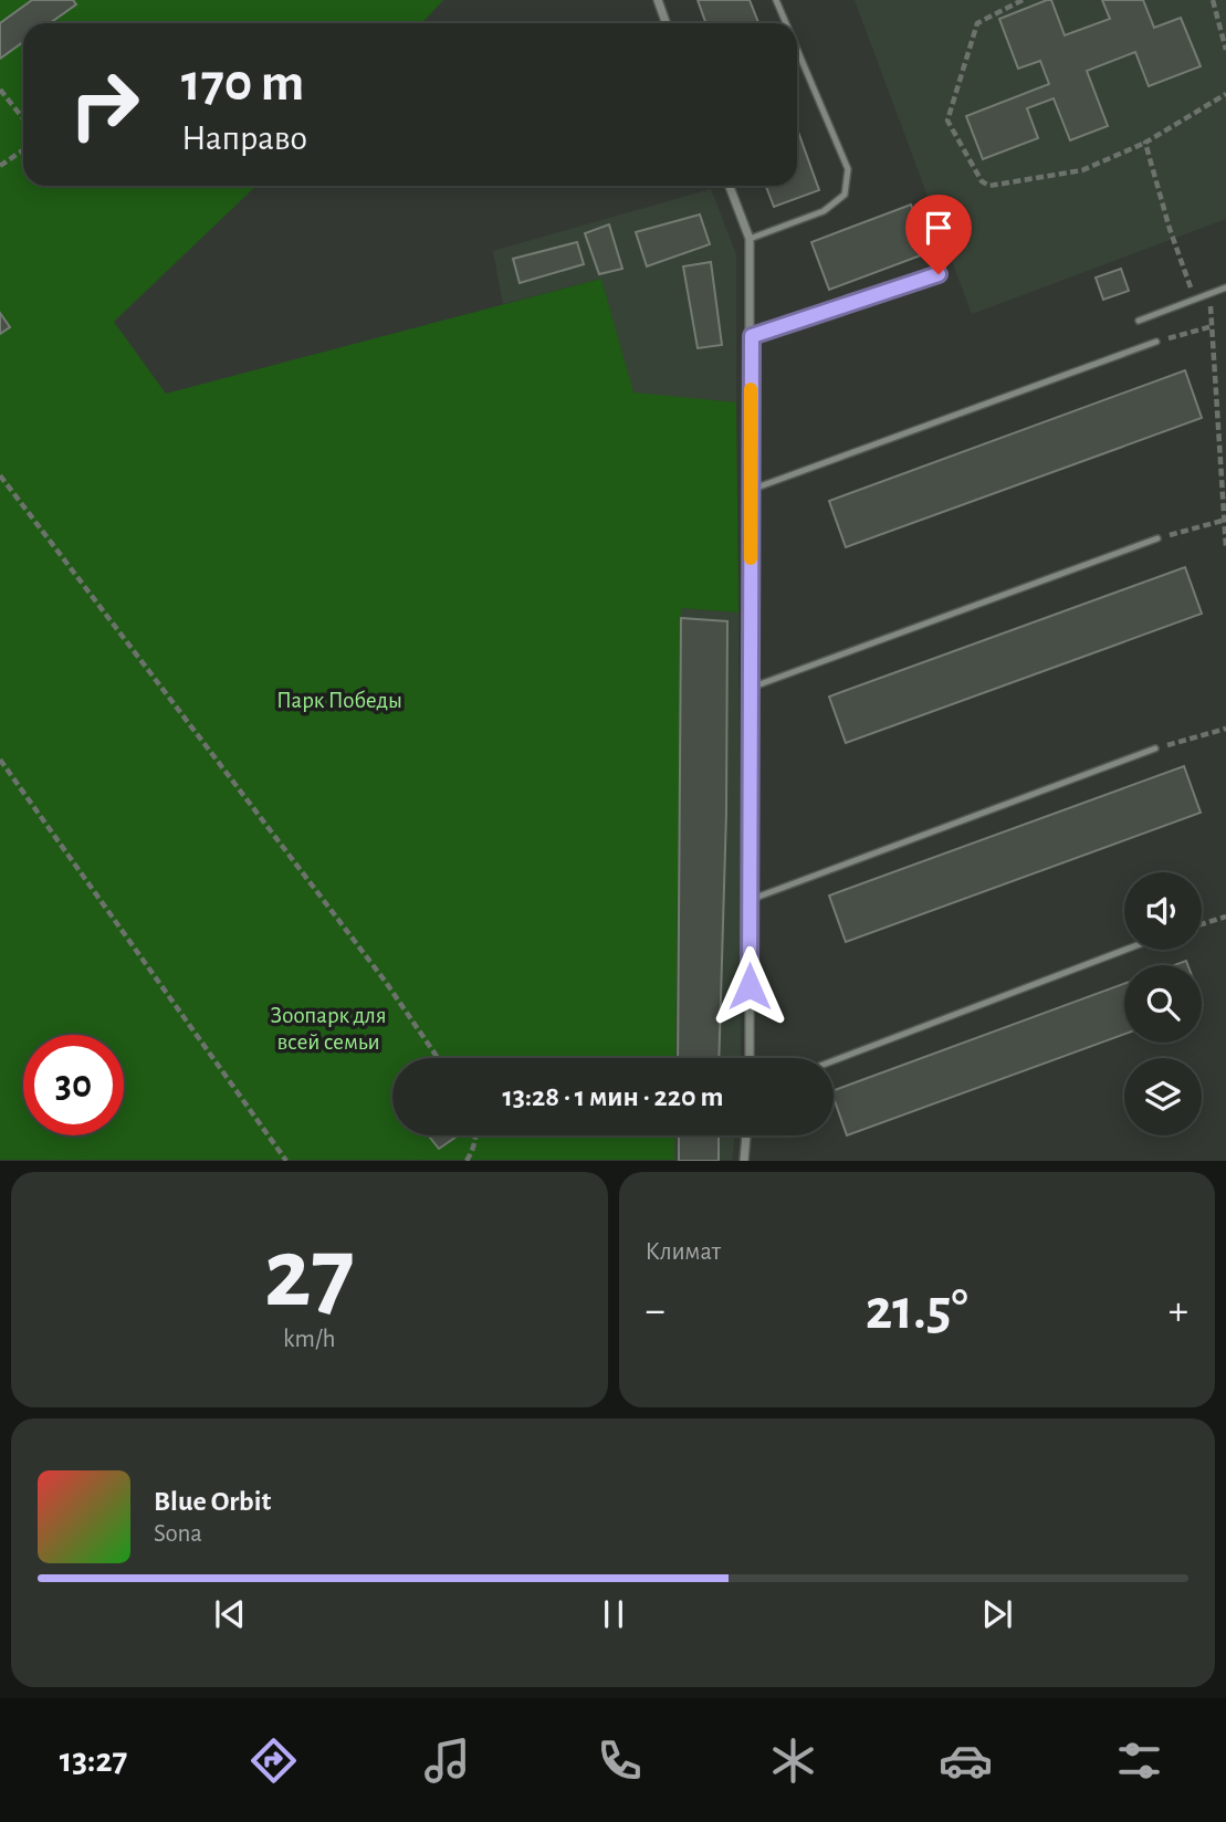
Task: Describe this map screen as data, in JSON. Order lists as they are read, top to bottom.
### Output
{
  "parks": ["Парк Победы", "Зоопарк для всей семьи"],
  "page": {
    "turn": ["170 m", "Направо"],
    "limit": "30",
    "trip": "13:28 · 1 мин · 220 m",
    "tile": [
      ["27", "km/h"],
      "Климат"
    ],
    "heat": ["−", "21.5°", "+"],
    "song": ["Blue Orbit", "Sona"],
    "tabs": "13:27"
  }
}
